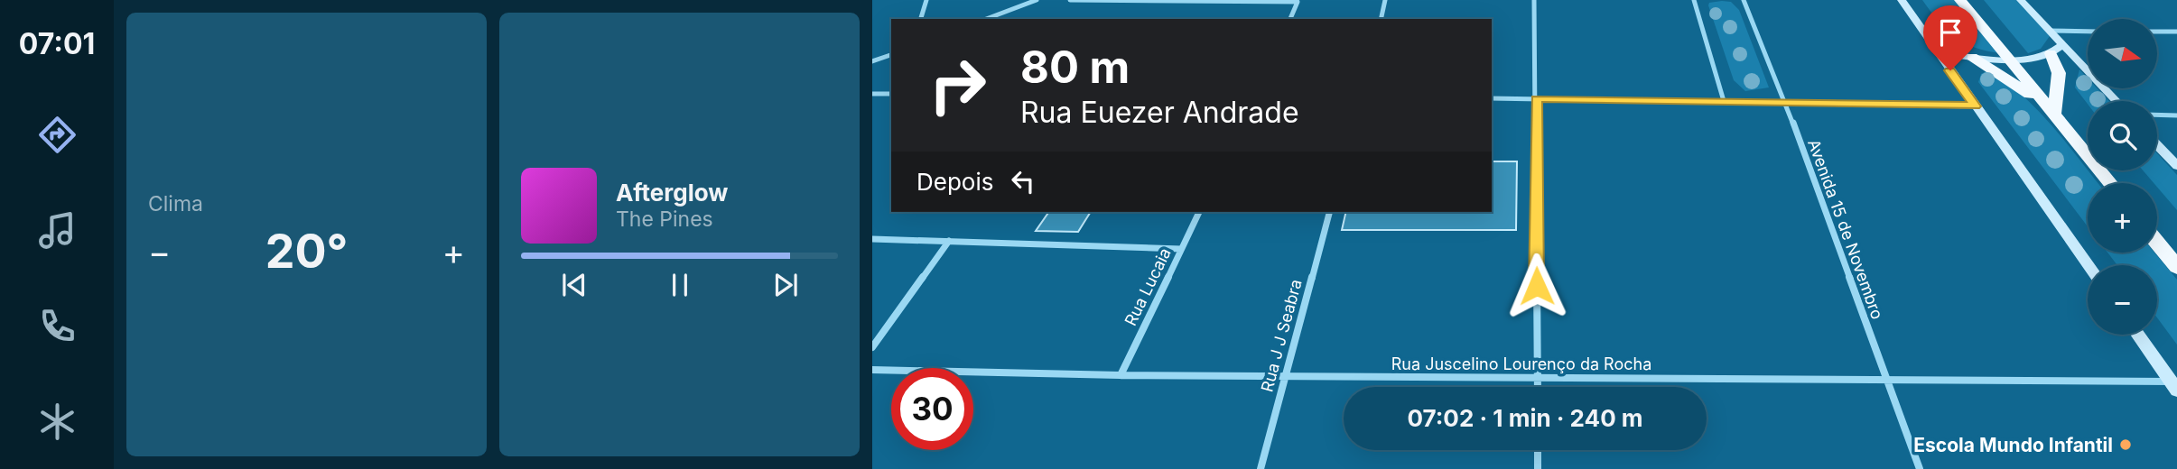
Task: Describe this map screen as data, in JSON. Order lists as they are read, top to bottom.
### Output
{
  "streets": {
    "street": [
      "Avenida 15 de Novembro",
      "Rua Lucaia",
      "Rua J J Seabra",
      "Rua Juscelino Lourenço da Rocha"
    ]
  },
  "crossings": [
    ["Avenida 15 de Novembro", "Rua Juscelino Lourenço da Rocha"],
    ["Rua Lucaia", "Rua Juscelino Lourenço da Rocha"],
    ["Rua J J Seabra", "Rua Juscelino Lourenço da Rocha"]
  ],
  "places": ["Escola Mundo Infantil"],
  "north": "right",
  "page": {
    "tabs": "07:01",
    "tile": "Clima",
    "map_buttons": ["+", "−"],
    "turn": ["80 m", "Rua Euezer Andrade"],
    "then": "Depois",
    "song": ["Afterglow", "The Pines"],
    "heat": ["−", "20°", "+"],
    "limit": "30",
    "trip": "07:02 · 1 min · 240 m"
  }
}
